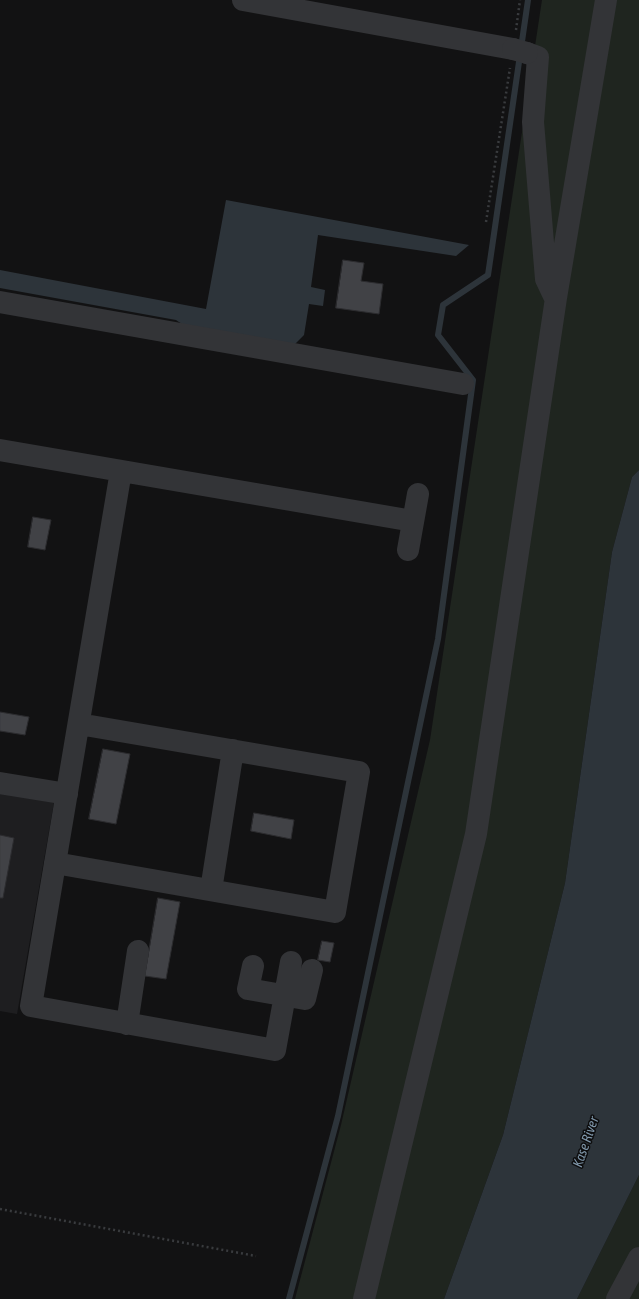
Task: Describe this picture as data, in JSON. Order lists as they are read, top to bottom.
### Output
{
  "water": ["Kase River"]
}
